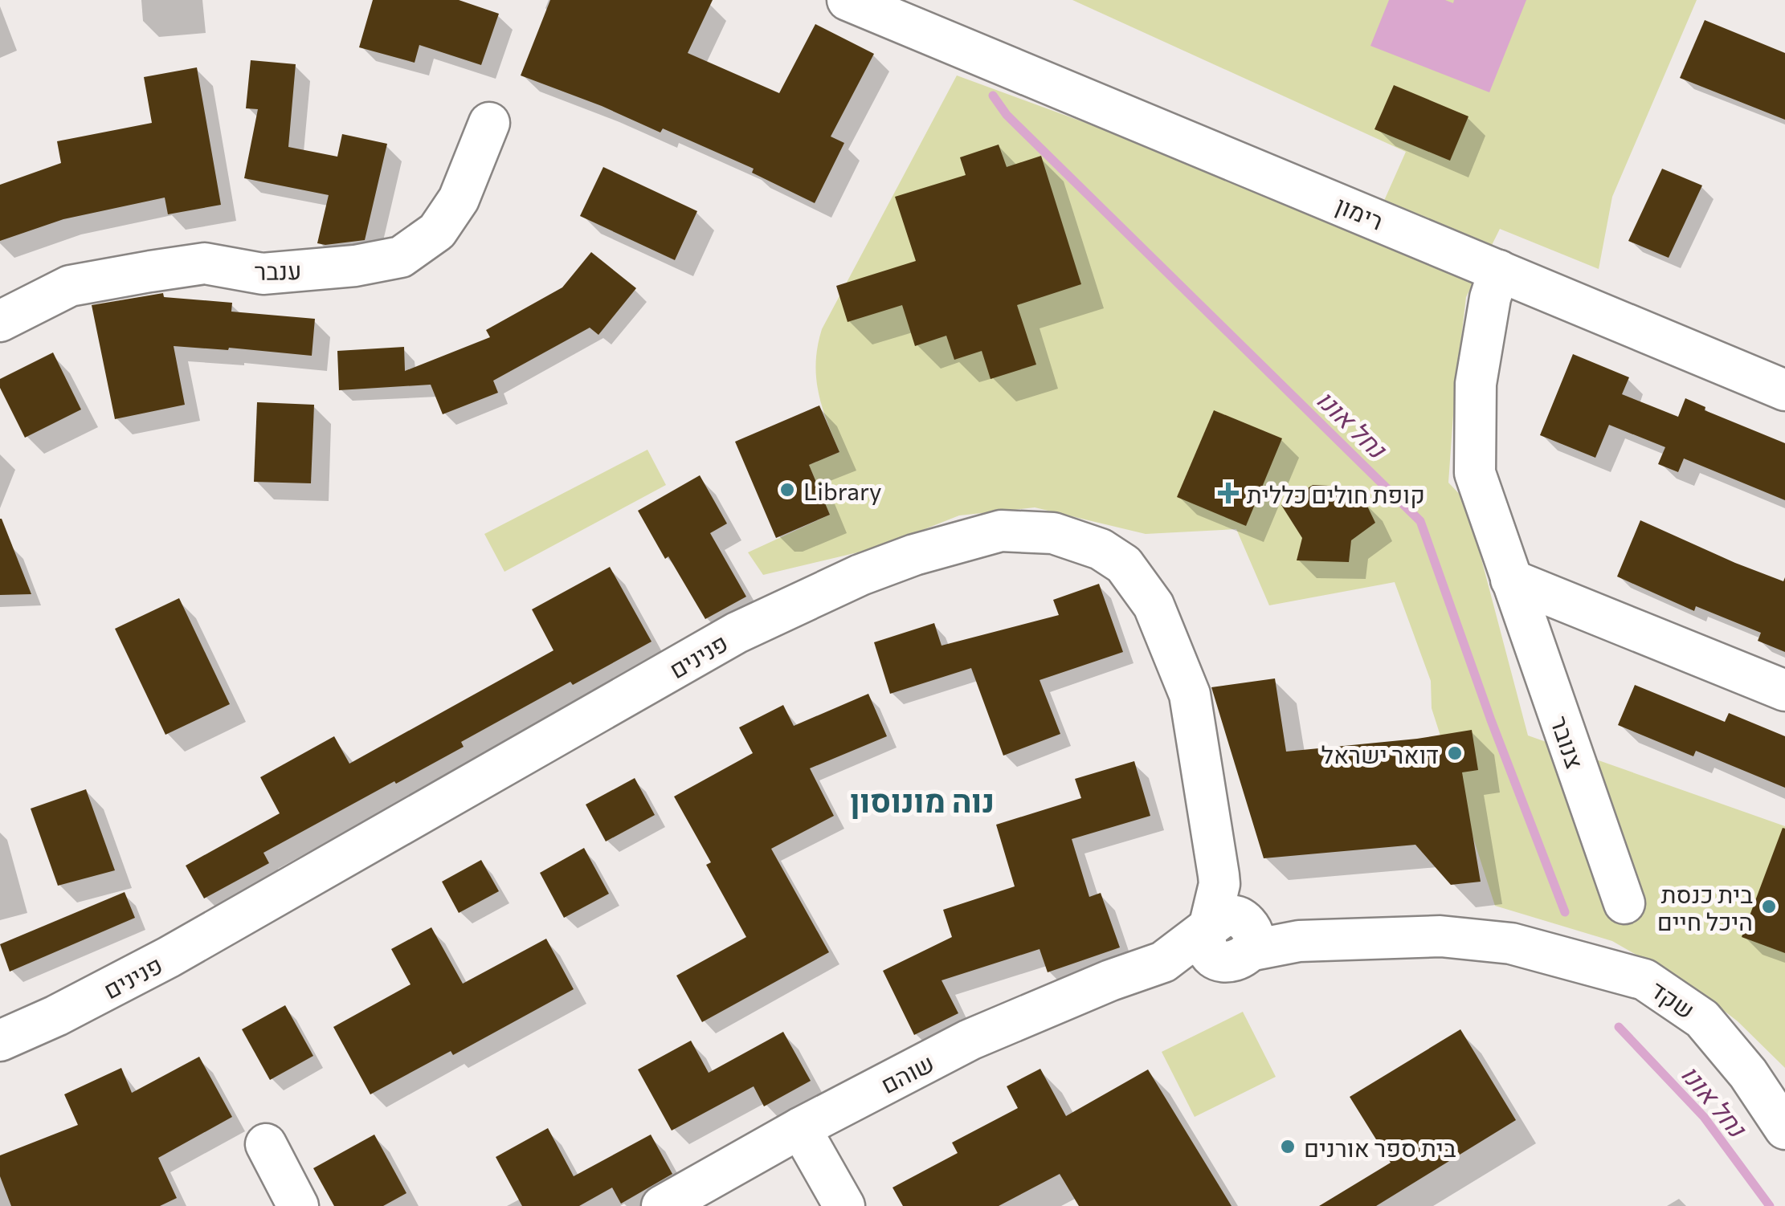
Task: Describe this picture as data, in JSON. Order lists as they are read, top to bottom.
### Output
{
  "streets": {
    "street": [
      "רימון",
      "ענבר",
      "פנינים",
      "צנובר",
      "שקד",
      "שוהם"
    ]
  },
  "crossings": [
    ["רימון", "צנובר"],
    ["פנינים", "שוהם"],
    ["שקד", "שוהם"]
  ],
  "districts": ["נוה מונוסון"],
  "water": ["נחל אונו"],
  "places": {
    "other": [
      "Library",
      "דואר ישראל",
      "בית כנסת היכל חיים",
      "בית ספר אורנים"
    ],
    "health": ["קופת חולים כללית"]
  }
}
